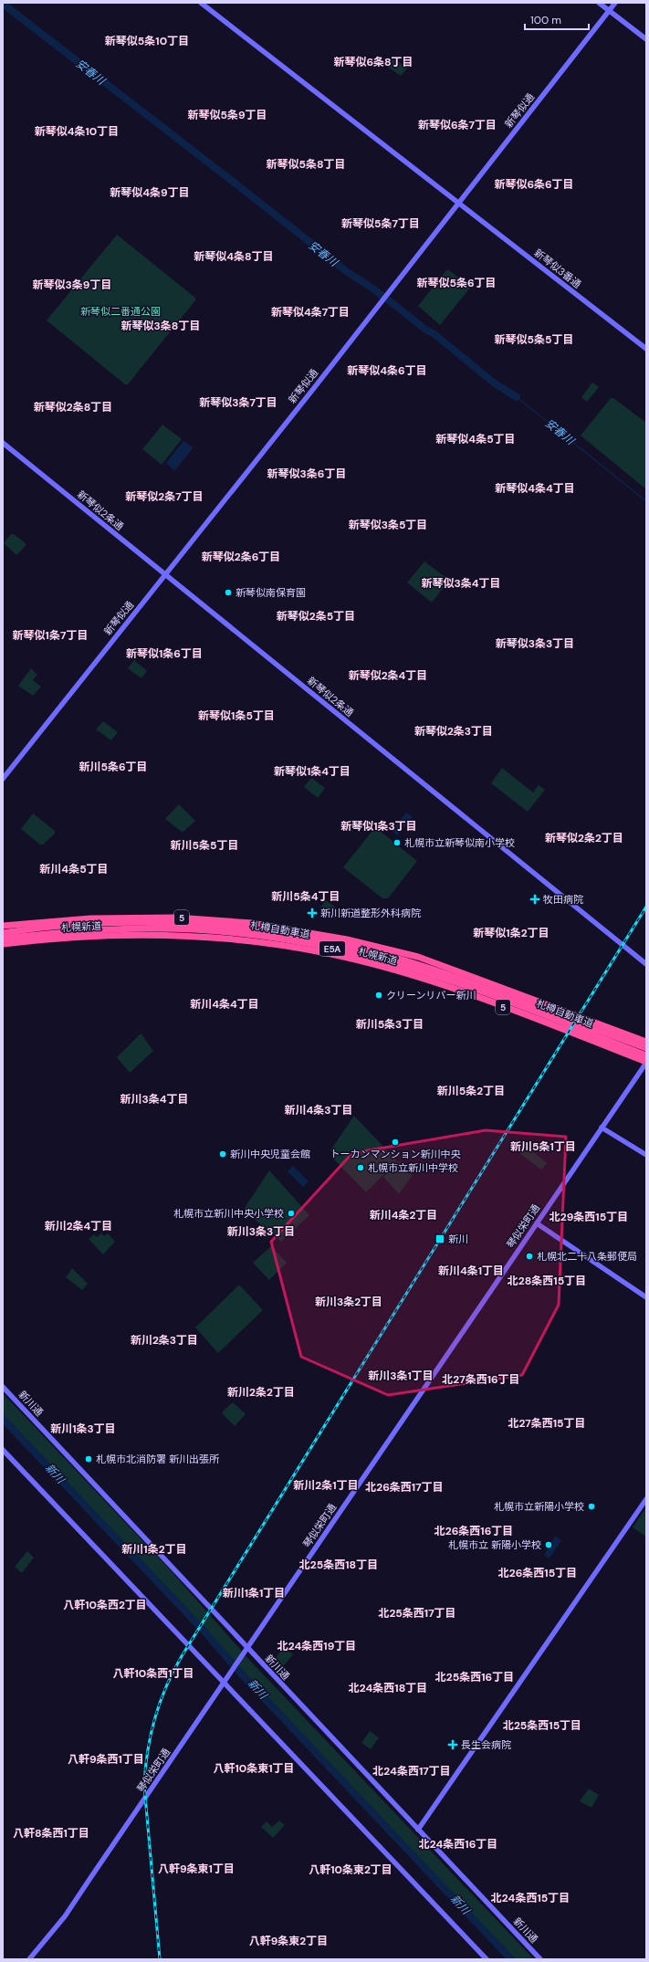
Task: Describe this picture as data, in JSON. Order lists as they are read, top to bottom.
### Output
{
  "streets": {
    "highway": [
      "5",
      "札幌新道",
      "札樽自動車道",
      "E5A"
    ],
    "street": [
      "新琴似通",
      "新琴似3番通",
      "新琴似2条通",
      "琴似栄町通",
      "新川通"
    ]
  },
  "crossings": [
    ["新琴似通", "新琴似3番通"],
    ["新琴似通", "新琴似2条通"],
    ["札幌新道", "琴似栄町通"],
    ["琴似栄町通", "新川通"]
  ],
  "districts": [
    "新琴似5条10丁目",
    "新琴似6条8丁目",
    "新琴似5条9丁目",
    "新琴似6条7丁目",
    "新琴似4条10丁目",
    "新琴似5条8丁目",
    "新琴似6条6丁目",
    "新琴似4条9丁目",
    "新琴似5条7丁目",
    "新琴似4条8丁目",
    "新琴似5条6丁目",
    "新琴似3条9丁目",
    "新琴似4条7丁目",
    "新琴似3条8丁目",
    "新琴似5条5丁目",
    "新琴似4条6丁目",
    "新琴似3条7丁目",
    "新琴似2条8丁目",
    "新琴似4条5丁目",
    "新琴似3条6丁目",
    "新琴似4条4丁目",
    "新琴似2条7丁目",
    "新琴似3条5丁目",
    "新琴似2条6丁目",
    "新琴似3条4丁目",
    "新琴似2条5丁目",
    "新琴似1条7丁目",
    "新琴似3条3丁目",
    "新琴似1条6丁目",
    "新琴似2条4丁目",
    "新琴似1条5丁目",
    "新琴似2条3丁目",
    "新川5条6丁目",
    "新琴似1条4丁目",
    "新琴似1条3丁目",
    "新琴似2条2丁目",
    "新川5条5丁目",
    "新川4条5丁目",
    "新川5条4丁目",
    "新琴似1条2丁目",
    "新川4条4丁目",
    "新川5条3丁目",
    "新川5条2丁目",
    "新川3条4丁目",
    "新川4条3丁目",
    "新川5条1丁目",
    "新川4条2丁目",
    "北29条西15丁目",
    "新川2条4丁目",
    "新川3条3丁目",
    "新川4条1丁目",
    "北28条西15丁目",
    "新川3条2丁目",
    "新川2条3丁目",
    "新川3条1丁目",
    "北27条西16丁目",
    "新川2条2丁目",
    "北27条西15丁目",
    "新川1条3丁目",
    "新川2条1丁目",
    "北26条西17丁目",
    "北26条西16丁目",
    "新川1条2丁目",
    "北25条西18丁目",
    "北26条西15丁目",
    "新川1条1丁目",
    "八軒10条西2丁目",
    "北25条西17丁目",
    "北24条西19丁目",
    "八軒10条西1丁目",
    "北25条西16丁目",
    "北24条西18丁目",
    "北25条西15丁目",
    "八軒9条西1丁目",
    "八軒10条東1丁目",
    "北24条西17丁目",
    "八軒8条西1丁目",
    "北24条西16丁目",
    "八軒9条東1丁目",
    "八軒10条東2丁目",
    "北24条西15丁目",
    "八軒9条東2丁目"
  ],
  "water": ["安春川", "新川"],
  "parks": ["新琴似二番通公園"],
  "places": {
    "other": [
      "新琴似南保育園",
      "札幌市立新琴似南小学校",
      "クリーンリバー新川",
      "トーカンマンション新川中央",
      "新川中央児童会館",
      "札幌市立新川中学校",
      "札幌市立新川中央小学校",
      "札幌北二十八条郵便局",
      "札幌市北消防署 新川出張所",
      "札幌市立新陽小学校",
      "札幌市立 新陽小学校"
    ],
    "health": ["牧田病院", "新川新道整形外科病院", "長生会病院"],
    "transit": ["新川"]
  },
  "scale_bar": "100 m"
}
